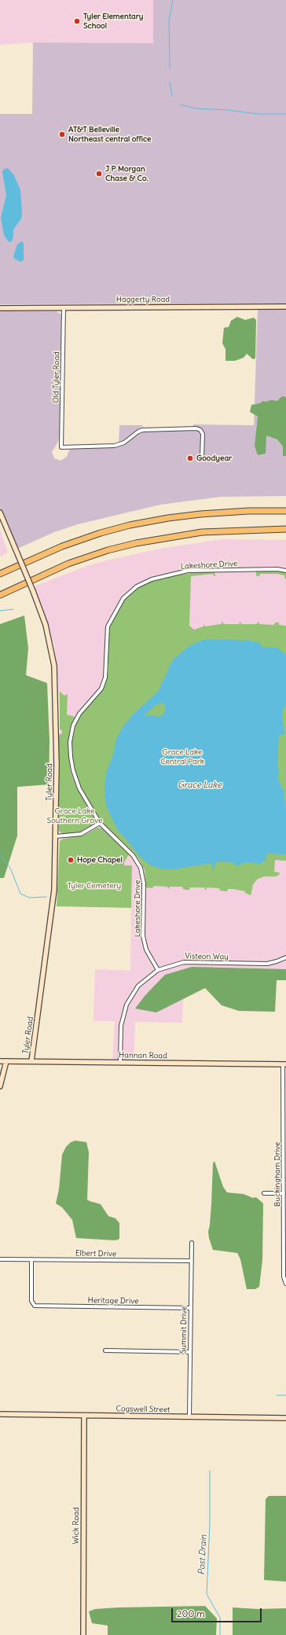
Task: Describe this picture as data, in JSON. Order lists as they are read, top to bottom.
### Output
{
  "streets": {
    "street": [
      "Haggerty Road",
      "Old Tyler Road",
      "Lakeshore Drive",
      "Tyler Road",
      "Visteon Way",
      "Hannan Road",
      "Buckingham Drive",
      "Elbert Drive",
      "Heritage Drive",
      "Summit Drive",
      "Cogswell Street",
      "Wick Road"
    ]
  },
  "crossings": [
    ["Haggerty Road", "Old Tyler Road"],
    ["Lakeshore Drive", "Visteon Way"],
    ["Tyler Road", "Hannan Road"],
    ["Visteon Way", "Hannan Road"],
    ["Hannan Road", "Buckingham Drive"],
    ["Elbert Drive", "Heritage Drive"],
    ["Elbert Drive", "Summit Drive"],
    ["Heritage Drive", "Summit Drive"],
    ["Summit Drive", "Cogswell Street"],
    ["Cogswell Street", "Wick Road"]
  ],
  "water": ["Grace Lake", "Post Drain"],
  "parks": ["Grace Lake Central Park", "Grace Lake Southern Grove", "Tyler Cemetery"],
  "places": [
    "Tyler Elementary School",
    "AT&T Belleville Northeast central office",
    "J P Morgan Chase & Co.",
    "Goodyear",
    "Hope Chapel"
  ],
  "scale_bar": "200 m"
}
